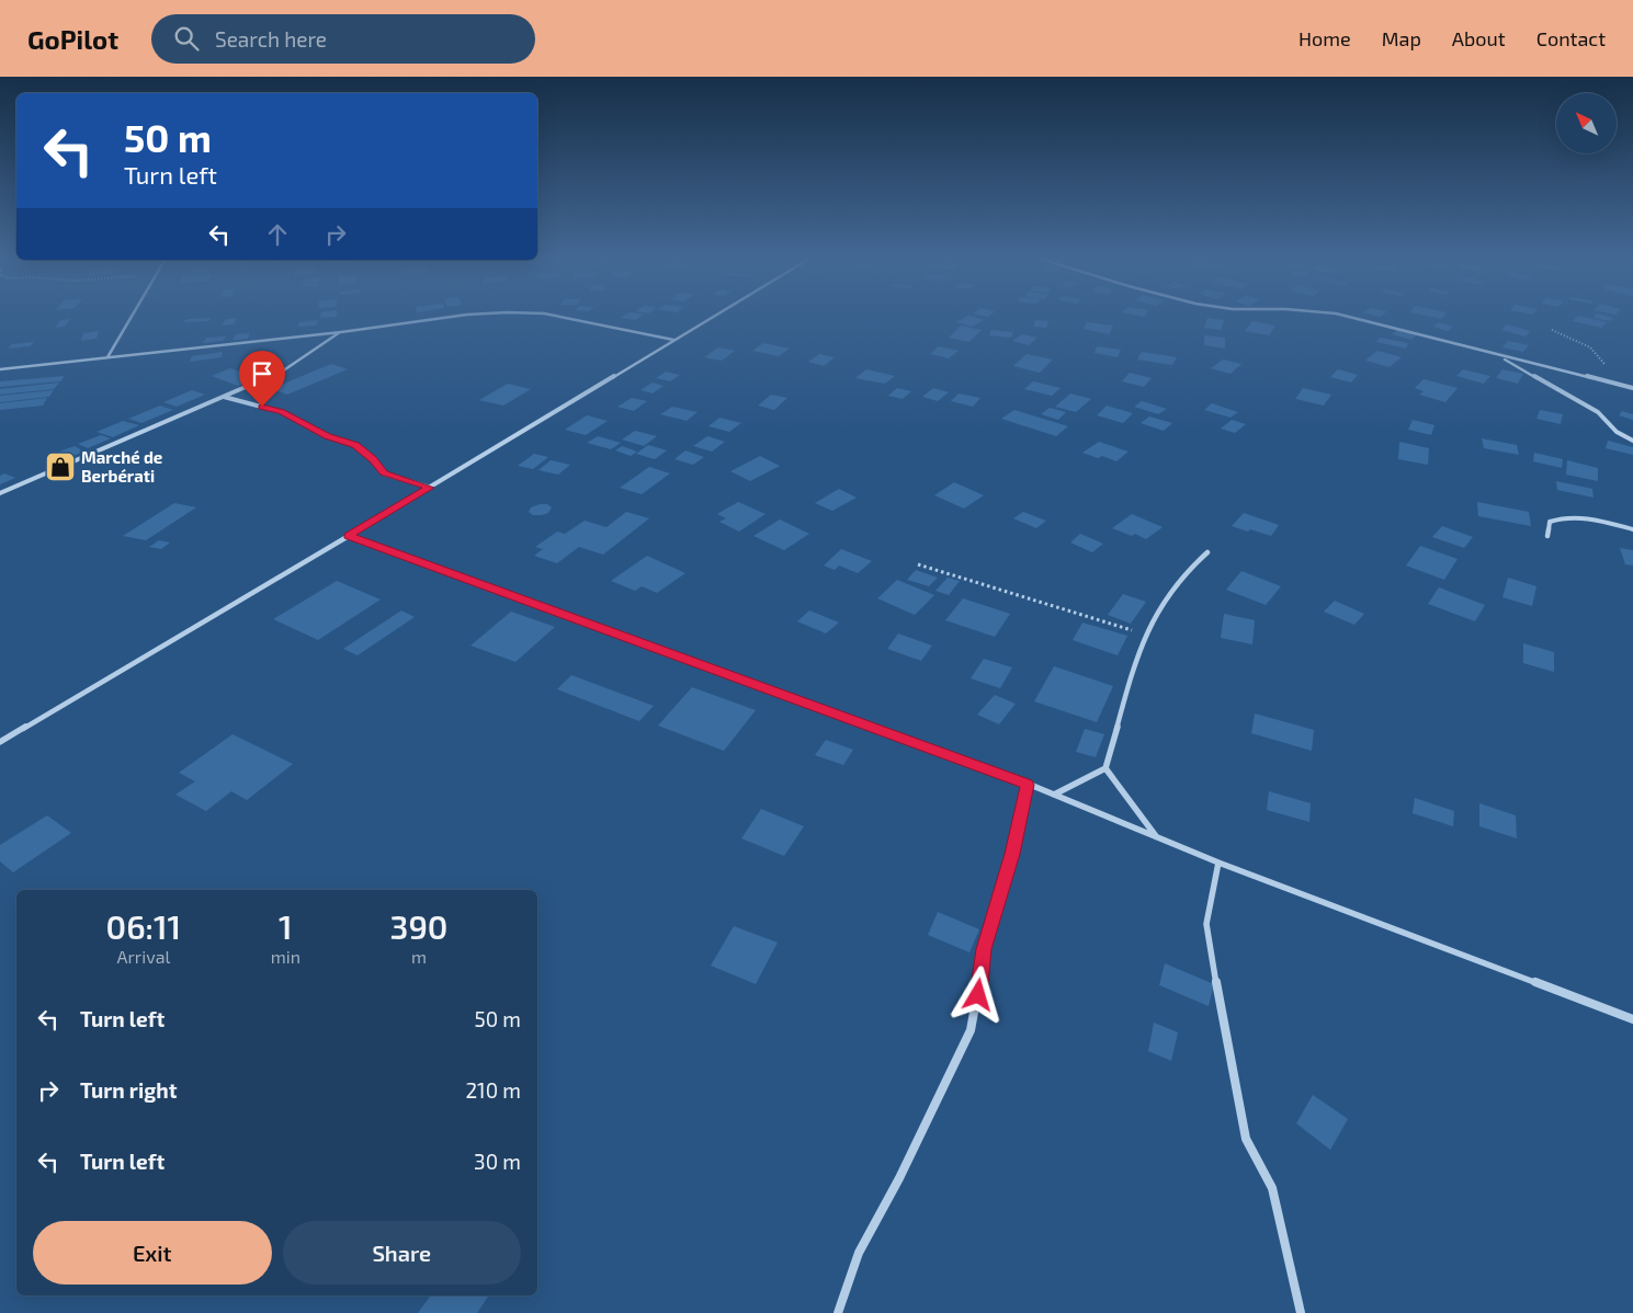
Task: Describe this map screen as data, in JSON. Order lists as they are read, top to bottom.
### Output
{
  "places": {
    "shop": ["Marché de Berbérati"]
  },
  "north": "top left",
  "page": {
    "header": "GoPilot",
    "search": "Search here",
    "nav": [
      "Home",
      "Map",
      "About",
      "Contact"
    ],
    "turn": ["50 m", "Turn left"],
    "eta": [
      "06:11",
      "Arrival",
      "1",
      "min",
      "390",
      "m"
    ],
    "list": [
      {
        "name": "Turn left",
        "value": "50 m"
      },
      {
        "name": "Turn right",
        "value": "210 m"
      },
      {
        "name": "Turn left",
        "value": "30 m"
      }
    ],
    "buttons": ["Exit", "Share"]
  }
}
